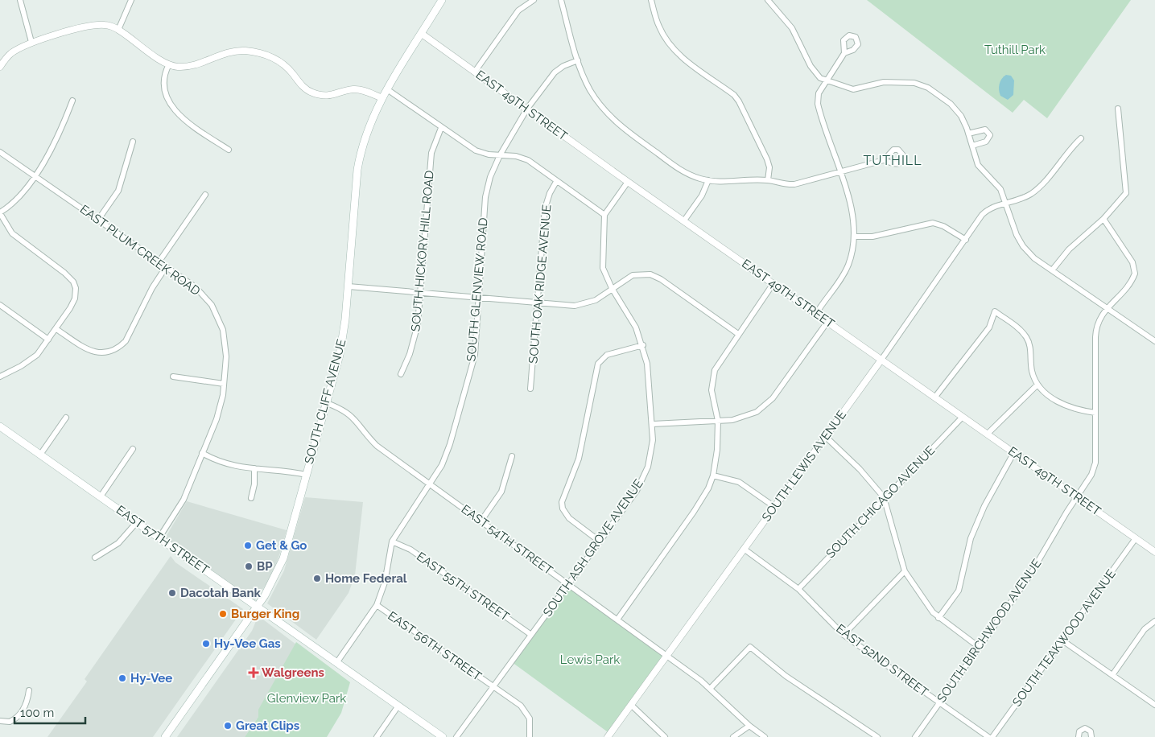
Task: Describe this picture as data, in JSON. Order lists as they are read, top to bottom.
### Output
{
  "streets": {
    "main road": ["SOUTH CLIFF AVENUE", "EAST 57TH STREET"],
    "street": [
      "EAST 49TH STREET",
      "EAST PLUM CREEK ROAD",
      "SOUTH HICKORY HILL ROAD",
      "SOUTH OAK RIDGE AVENUE",
      "SOUTH GLENVIEW ROAD",
      "SOUTH LEWIS AVENUE",
      "SOUTH CHICAGO AVENUE",
      "EAST 54TH STREET",
      "SOUTH ASH GROVE AVENUE",
      "EAST 55TH STREET",
      "SOUTH BIRCHWOOD AVENUE",
      "SOUTH TEAKWOOD AVENUE",
      "EAST 56TH STREET",
      "EAST 52ND STREET"
    ]
  },
  "crossings": [
    ["EAST 49TH STREET", "SOUTH GLENVIEW ROAD"],
    ["EAST 49TH STREET", "SOUTH CLIFF AVENUE"],
    ["EAST 49TH STREET", "SOUTH LEWIS AVENUE"],
    ["EAST 49TH STREET", "SOUTH CHICAGO AVENUE"],
    ["EAST 49TH STREET", "SOUTH BIRCHWOOD AVENUE"],
    ["EAST 49TH STREET", "SOUTH TEAKWOOD AVENUE"],
    ["EAST PLUM CREEK ROAD", "EAST 57TH STREET"],
    ["SOUTH GLENVIEW ROAD", "EAST 57TH STREET"],
    ["SOUTH GLENVIEW ROAD", "EAST 54TH STREET"],
    ["SOUTH GLENVIEW ROAD", "EAST 55TH STREET"],
    ["SOUTH GLENVIEW ROAD", "EAST 56TH STREET"],
    ["SOUTH CLIFF AVENUE", "EAST 57TH STREET"],
    ["SOUTH CLIFF AVENUE", "EAST 54TH STREET"],
    ["SOUTH LEWIS AVENUE", "EAST 54TH STREET"],
    ["SOUTH LEWIS AVENUE", "EAST 52ND STREET"],
    ["SOUTH CHICAGO AVENUE", "EAST 52ND STREET"],
    ["EAST 54TH STREET", "SOUTH ASH GROVE AVENUE"],
    ["SOUTH ASH GROVE AVENUE", "EAST 55TH STREET"],
    ["SOUTH ASH GROVE AVENUE", "EAST 56TH STREET"],
    ["SOUTH BIRCHWOOD AVENUE", "EAST 52ND STREET"]
  ],
  "districts": ["TUTHILL"],
  "parks": ["Tuthill Park", "Lewis Park", "Glenview Park"],
  "places": {
    "other": [
      "Get & Go",
      "BP",
      "Home Federal",
      "Dacotah Bank",
      "Burger King",
      "Hy-Vee Gas",
      "Hy-Vee",
      "Great Clips"
    ],
    "health": ["Walgreens"]
  },
  "scale_bar": "100 m"
}
